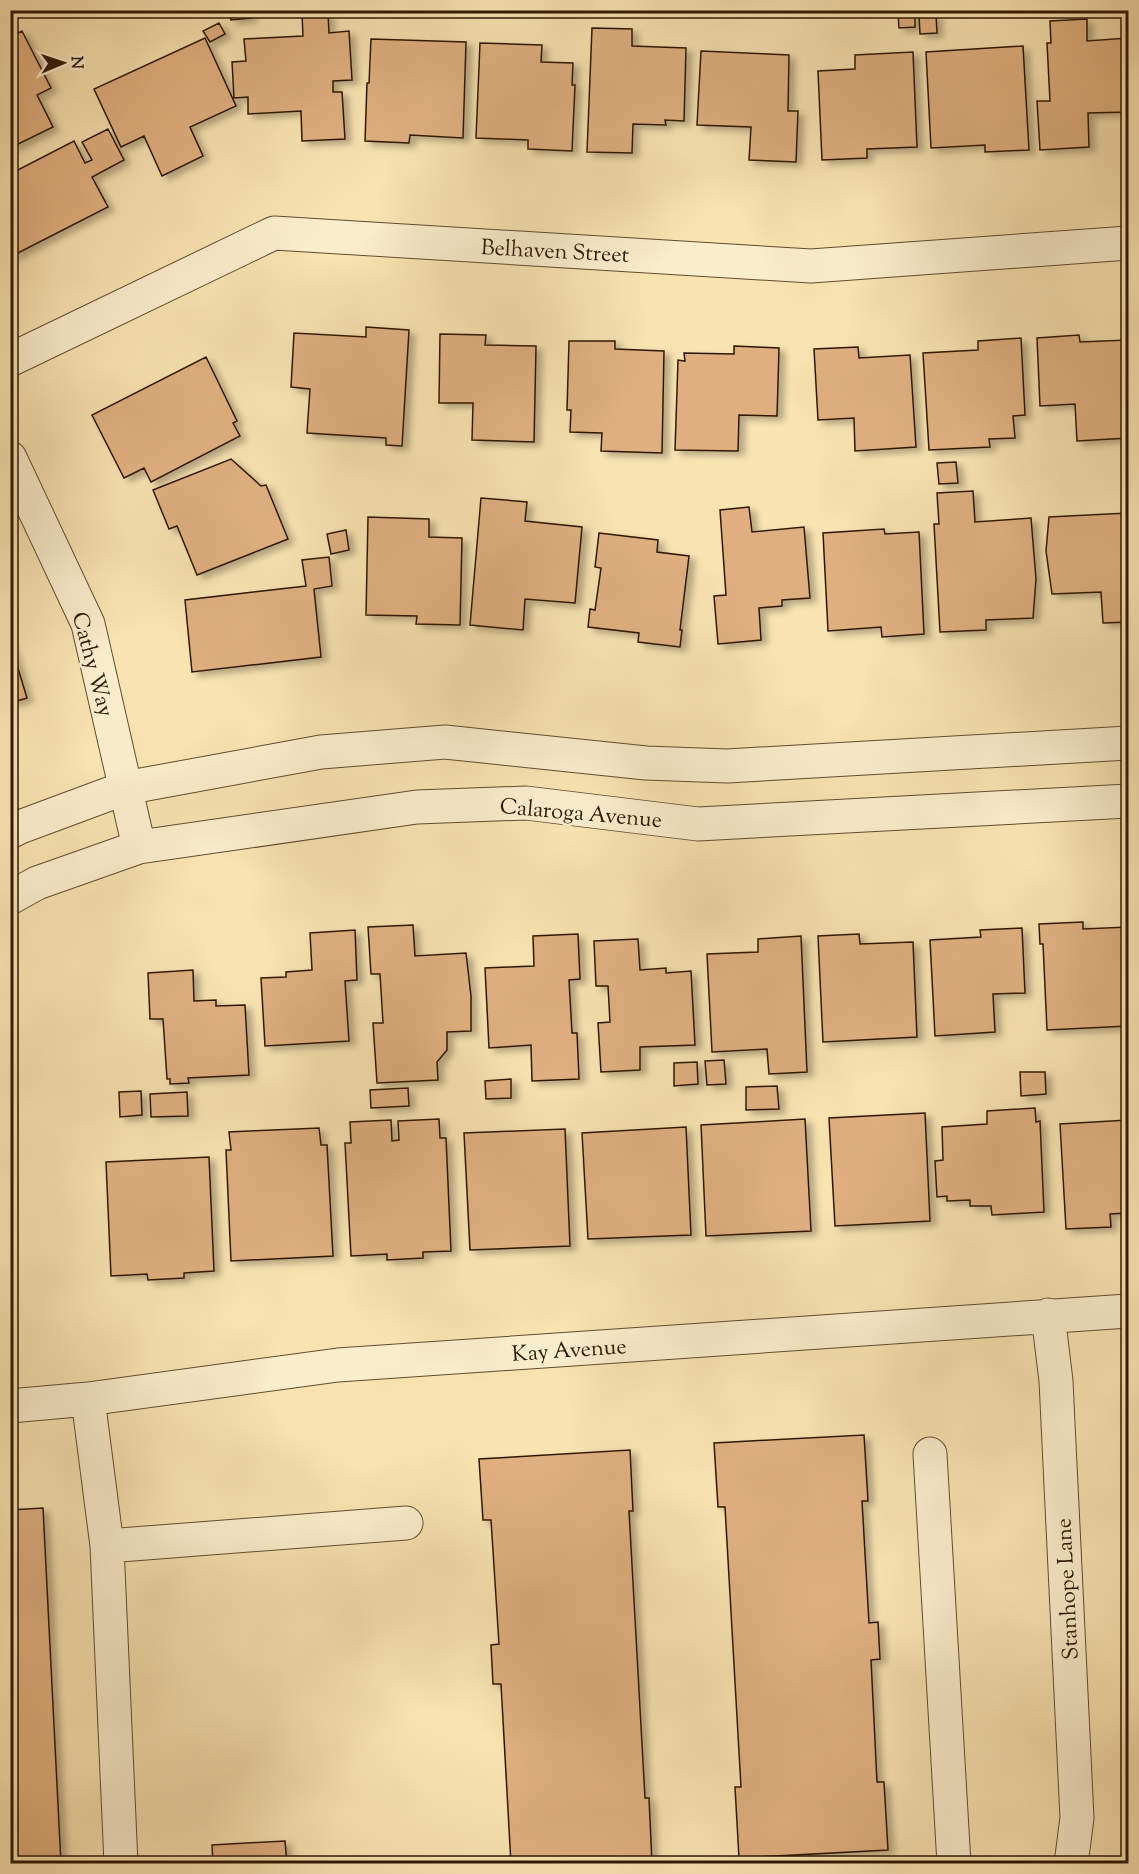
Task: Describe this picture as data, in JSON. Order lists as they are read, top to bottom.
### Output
{
  "streets": {
    "street": [
      "Belhaven Street",
      "Cathy Way",
      "Calaroga Avenue",
      "Kay Avenue",
      "Stanhope Lane"
    ]
  },
  "crossings": [
    ["Cathy Way", "Calaroga Avenue"],
    ["Kay Avenue", "Stanhope Lane"]
  ],
  "north": "right"
}
